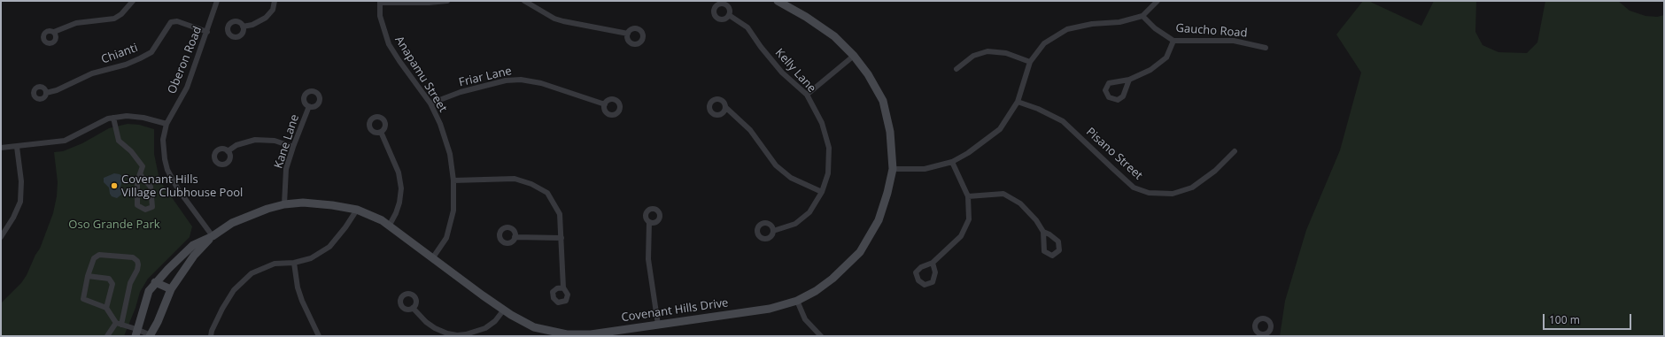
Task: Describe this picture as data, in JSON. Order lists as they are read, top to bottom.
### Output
{
  "streets": {
    "street": [
      "Gaucho Road",
      "Chianti",
      "Oberon Road",
      "Kelly Lane",
      "Anapamu Street",
      "Friar Lane",
      "Kane Lane",
      "Pisano Street",
      "Covenant Hills Drive"
    ]
  },
  "crossings": [
    ["Chianti", "Oberon Road"],
    ["Oberon Road", "Covenant Hills Drive"],
    ["Anapamu Street", "Friar Lane"],
    ["Anapamu Street", "Covenant Hills Drive"],
    ["Kane Lane", "Covenant Hills Drive"]
  ],
  "parks": ["Oso Grande Park"],
  "places": ["Covenant Hills Village Clubhouse Pool"],
  "scale_bar": "100 m"
}
